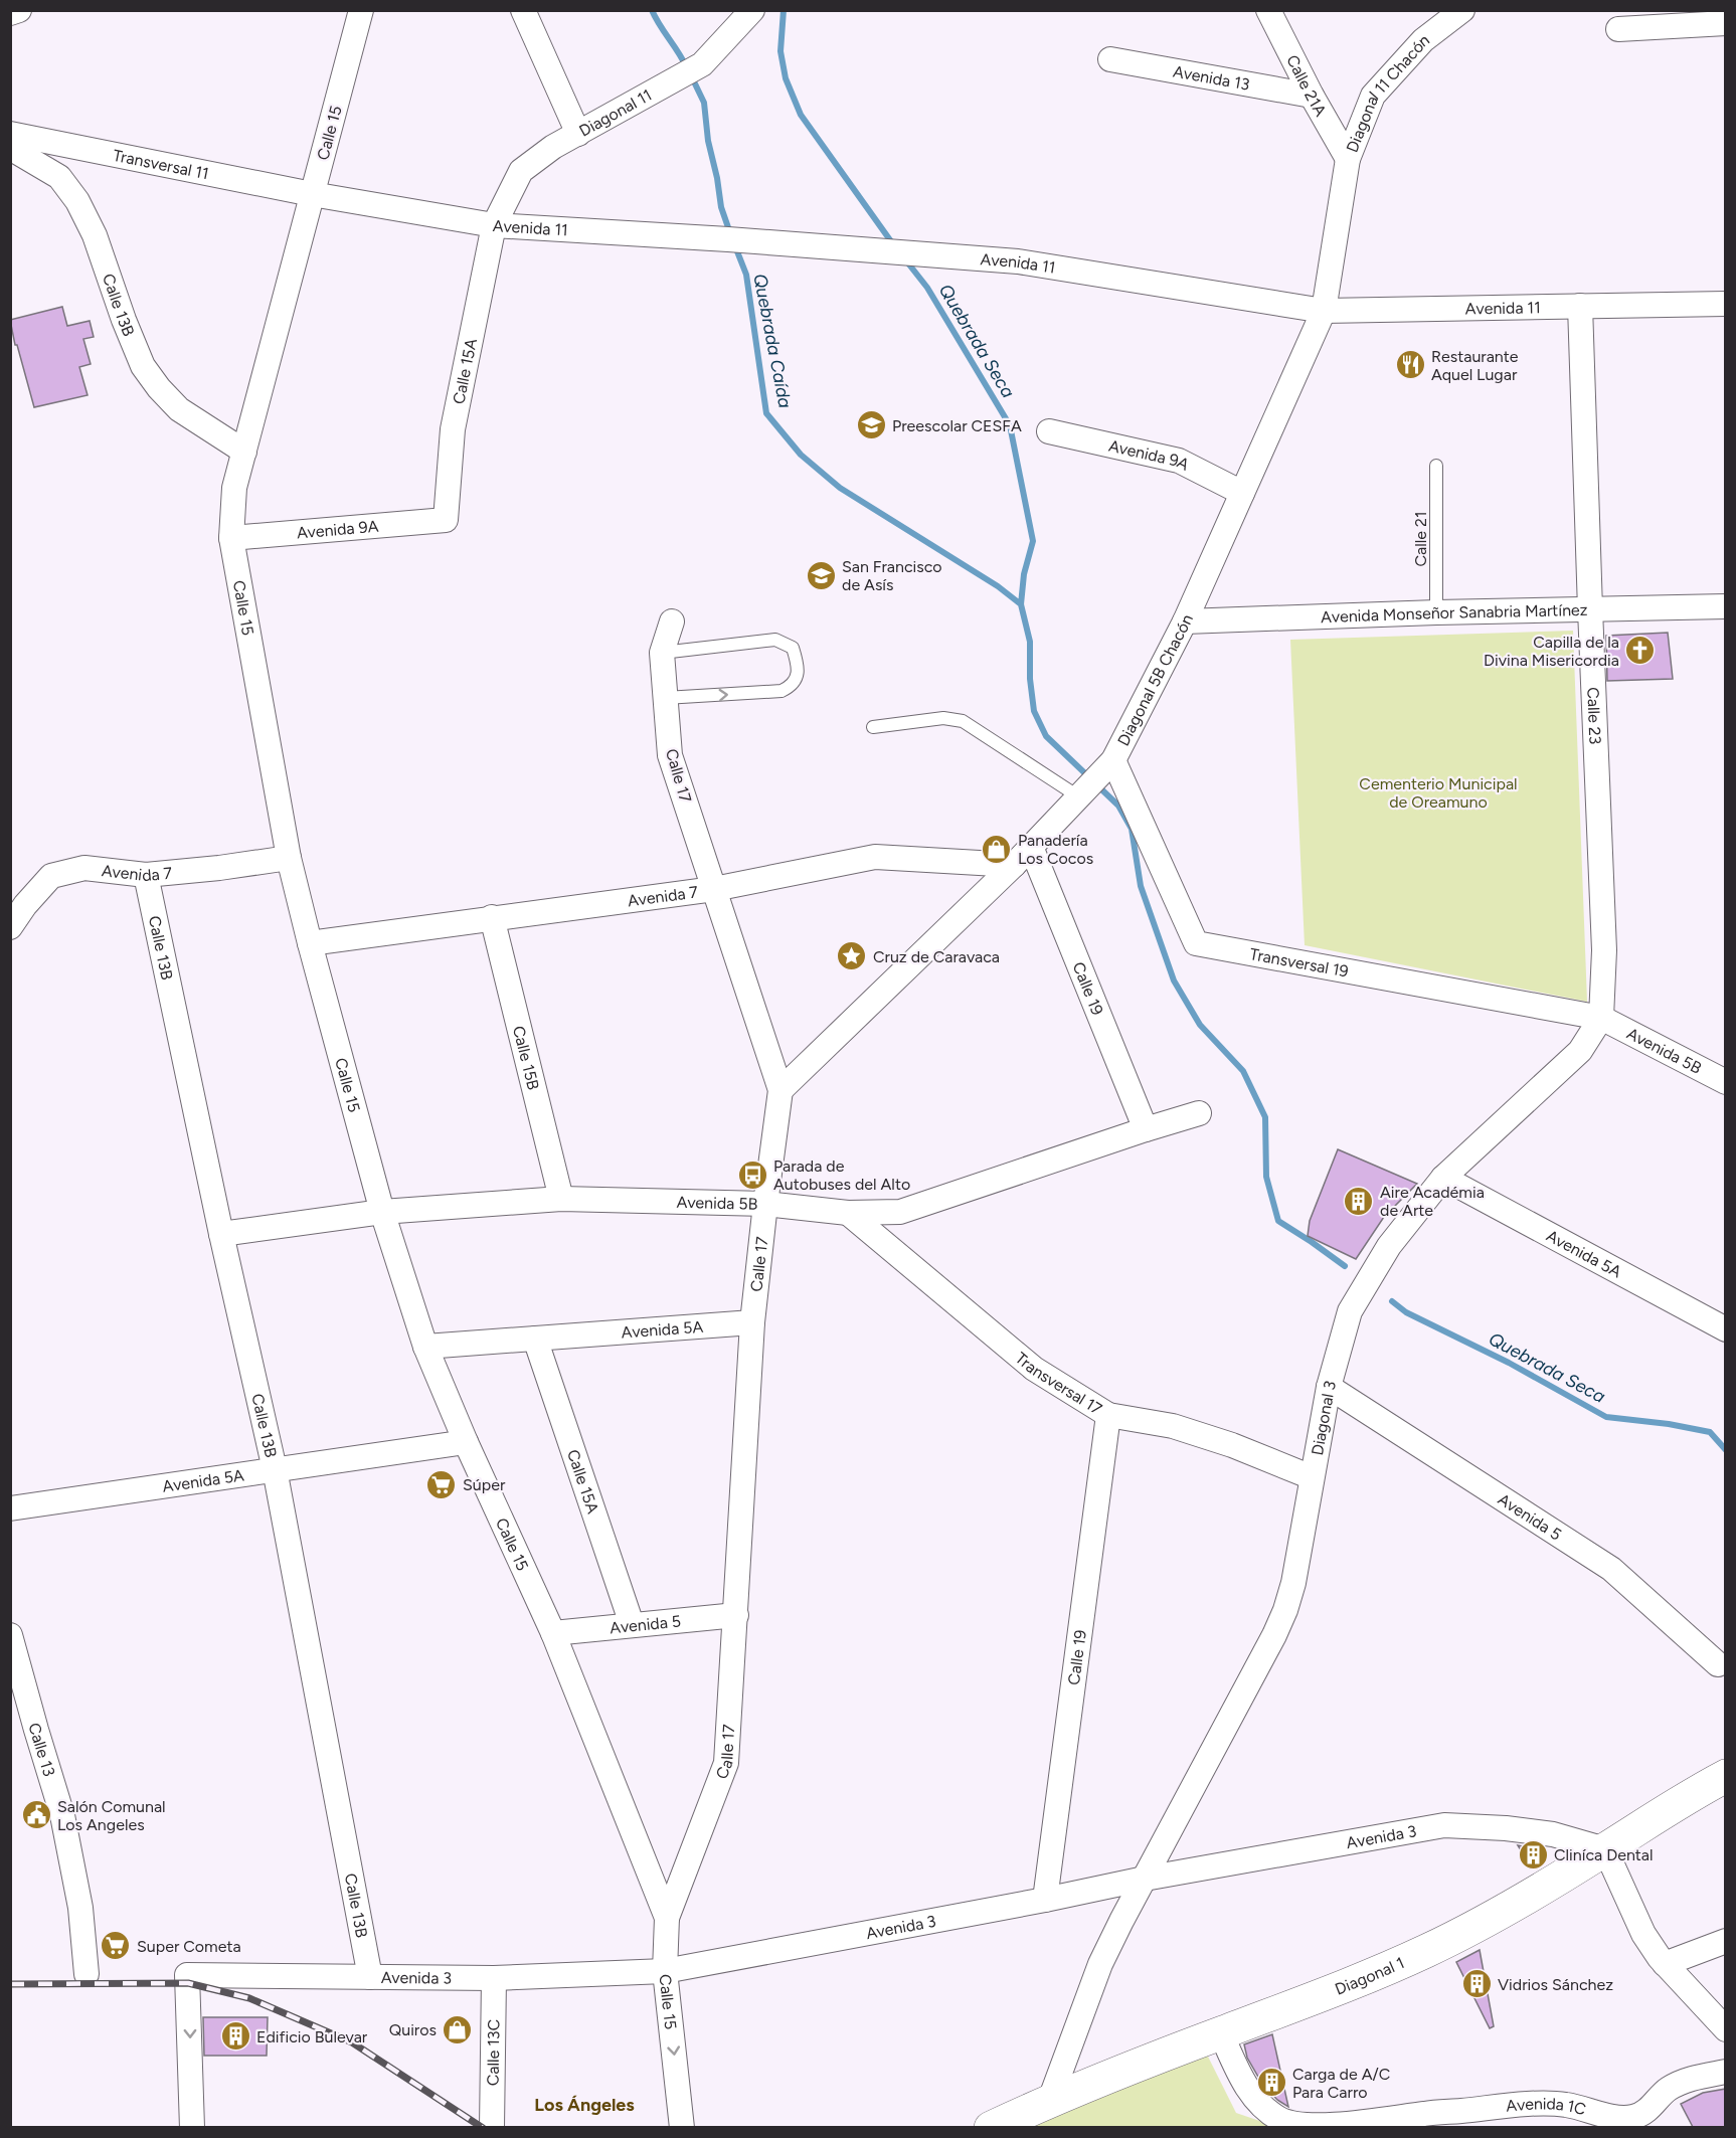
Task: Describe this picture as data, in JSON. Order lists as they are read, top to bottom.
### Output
{
  "streets": {
    "main road": ["Diagonal 1"],
    "street": [
      "Avenida 13",
      "Calle 21A",
      "Diagonal 11 Chacón",
      "Diagonal 11",
      "Calle 15",
      "Transversal 11",
      "Avenida 11",
      "Calle 13B",
      "Calle 15A",
      "Avenida 9A",
      "Avenida Monseñor Sanabria Martínez",
      "Diagonal 5B Chacón",
      "Calle 23",
      "Calle 17",
      "Avenida 7",
      "Transversal 19",
      "Calle 19",
      "Avenida 5B",
      "Calle 15B",
      "Avenida 5A",
      "Transversal 17",
      "Diagonal 3",
      "Avenida 5",
      "Calle 13",
      "Avenida 3",
      "Calle 13C",
      "Avenida 1C"
    ],
    "lane": ["Calle 21"]
  },
  "crossings": [
    ["Avenida 13", "Calle 21A"],
    ["Calle 21A", "Diagonal 11 Chacón"],
    ["Calle 21A", "Diagonal 5B Chacón"],
    ["Diagonal 11 Chacón", "Diagonal 5B Chacón"],
    ["Diagonal 11", "Avenida 11"],
    ["Diagonal 11", "Calle 15A"],
    ["Calle 15", "Transversal 11"],
    ["Calle 15", "Avenida 11"],
    ["Calle 15", "Calle 13B"],
    ["Calle 15", "Avenida 9A"],
    ["Calle 15", "Calle 17"],
    ["Calle 15", "Avenida 7"],
    ["Calle 15", "Avenida 5B"],
    ["Calle 15", "Avenida 5A"],
    ["Calle 15", "Avenida 5"],
    ["Calle 15", "Avenida 3"],
    ["Transversal 11", "Avenida 11"],
    ["Avenida 11", "Calle 15A"],
    ["Avenida 11", "Diagonal 5B Chacón"],
    ["Avenida 11", "Calle 23"],
    ["Calle 13B", "Avenida 7"],
    ["Calle 13B", "Avenida 5B"],
    ["Calle 13B", "Avenida 5A"],
    ["Calle 13B", "Avenida 3"],
    ["Calle 15A", "Avenida 9A"],
    ["Calle 15A", "Avenida 5A"],
    ["Calle 15A", "Avenida 5"],
    ["Avenida 9A", "Diagonal 5B Chacón"],
    ["Calle 21", "Avenida Monseñor Sanabria Martínez"],
    ["Avenida Monseñor Sanabria Martínez", "Diagonal 5B Chacón"],
    ["Avenida Monseñor Sanabria Martínez", "Calle 23"],
    ["Diagonal 5B Chacón", "Calle 17"],
    ["Diagonal 5B Chacón", "Avenida 7"],
    ["Diagonal 5B Chacón", "Transversal 19"],
    ["Diagonal 5B Chacón", "Calle 19"],
    ["Calle 23", "Transversal 19"],
    ["Calle 23", "Avenida 5B"],
    ["Calle 23", "Diagonal 3"],
    ["Calle 17", "Avenida 7"],
    ["Calle 17", "Avenida 5B"],
    ["Calle 17", "Avenida 5A"],
    ["Calle 17", "Avenida 5"],
    ["Avenida 7", "Calle 15B"],
    ["Transversal 19", "Avenida 5B"],
    ["Transversal 19", "Diagonal 3"],
    ["Calle 19", "Avenida 5B"],
    ["Calle 19", "Transversal 17"],
    ["Calle 19", "Avenida 3"],
    ["Avenida 5B", "Calle 15B"],
    ["Avenida 5B", "Transversal 17"],
    ["Avenida 5B", "Diagonal 3"],
    ["Avenida 5A", "Diagonal 3"],
    ["Transversal 17", "Diagonal 3"],
    ["Diagonal 3", "Avenida 5"],
    ["Diagonal 3", "Avenida 3"],
    ["Avenida 3", "Diagonal 1"],
    ["Avenida 3", "Calle 13C"]
  ],
  "districts": ["Los Ángeles"],
  "water": ["Quebrada Caída", "Quebrada Seca"],
  "parks": ["Cementerio Municipal de Oreamuno"],
  "places": {
    "restaurant": ["Restaurante Aquel Lugar"],
    "school or university": ["Preescolar CESFA", "San Francisco de Asís"],
    "church": ["Capilla de la Divina Misericordia"],
    "shop": ["Panadería Los Cocos", "Quiros"],
    "place": ["Cruz de Caravaca"],
    "bus stop": ["Parada de Autobuses del Alto"],
    "building": [
      "Aire Académia de Arte",
      "Cliníca Dental",
      "Vidrios Sánchez",
      "Edificio Bulevar",
      "Carga de A/C Para Carro"
    ],
    "supermarket": ["Súper", "Super Cometa"],
    "public building": ["Salón Comunal Los Angeles"]
  }
}
